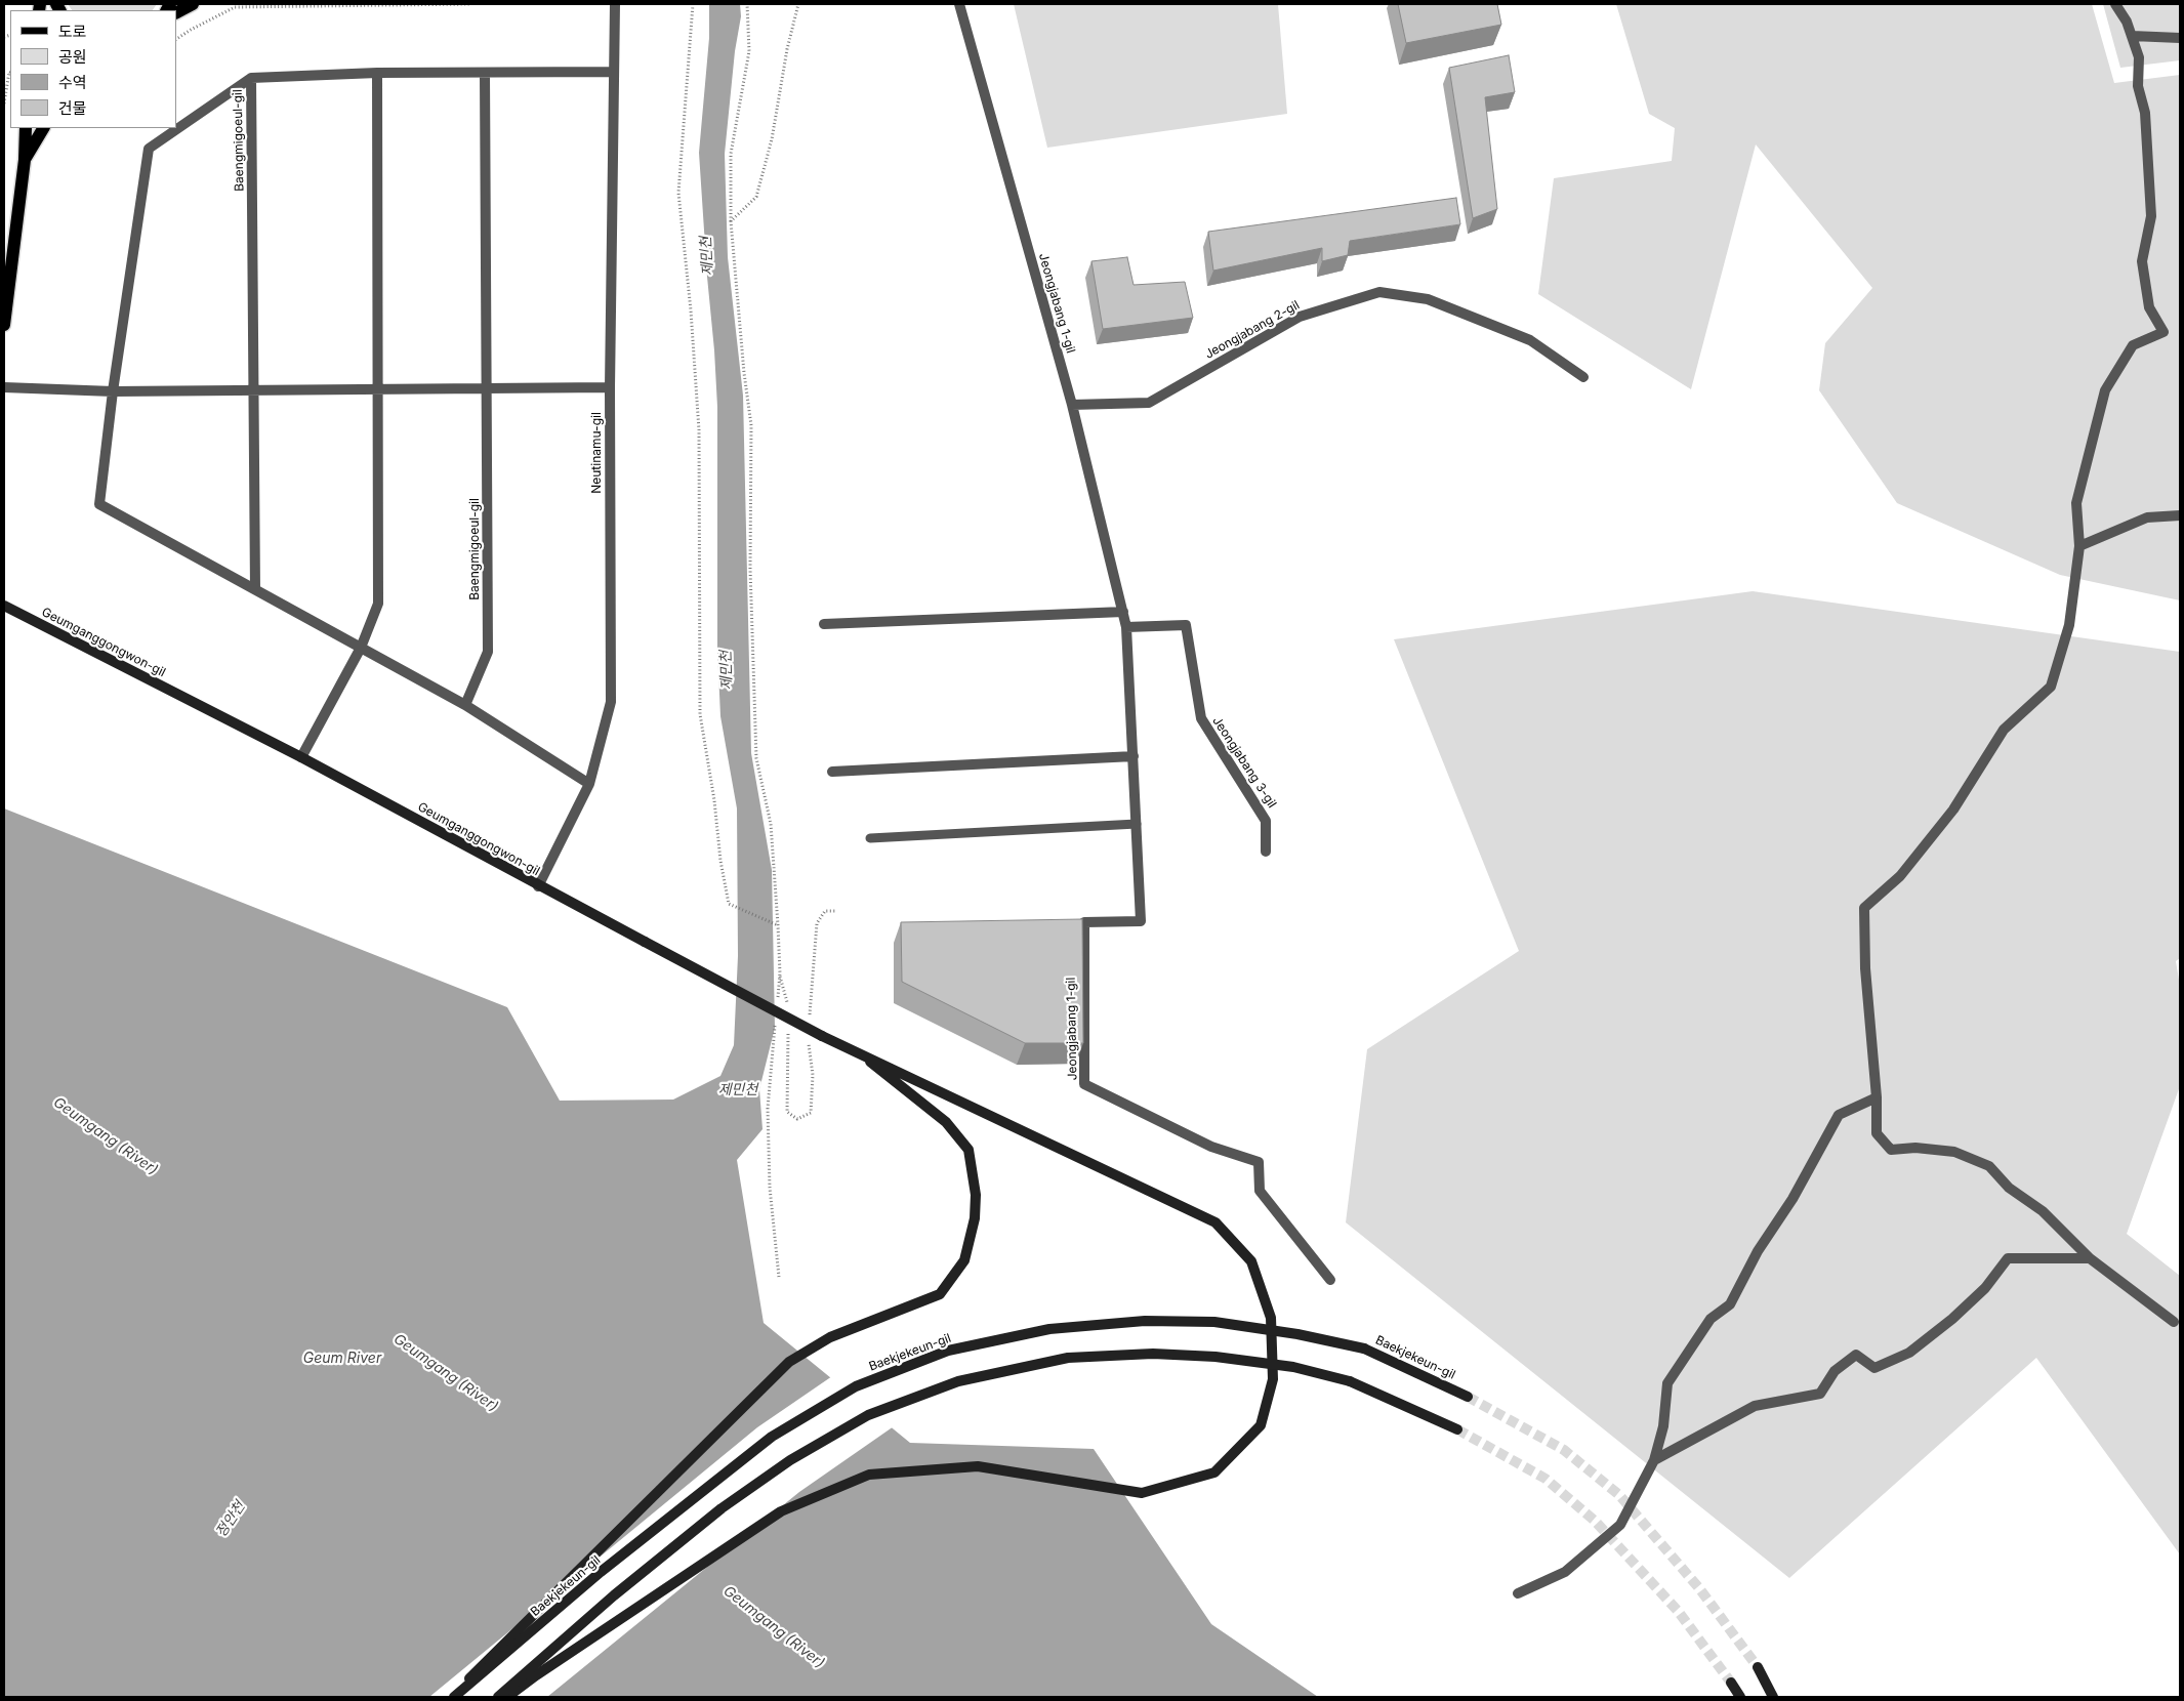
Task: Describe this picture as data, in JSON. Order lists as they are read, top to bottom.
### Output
{
  "streets": {
    "main road": ["Geumganggongwon-gil", "Baekjekeun-gil"],
    "street": [
      "Baengmigoeul-gil",
      "Jeongjabang 1-gil",
      "Jeongjabang 2-gil",
      "Neutinamu-gil",
      "Jeongjabang 3-gil"
    ]
  },
  "crossings": [
    ["Baengmigoeul-gil", "Neutinamu-gil"],
    ["Jeongjabang 1-gil", "Jeongjabang 2-gil"],
    ["Jeongjabang 1-gil", "Jeongjabang 3-gil"],
    ["Neutinamu-gil", "Geumganggongwon-gil"]
  ],
  "water": [
    "제민천",
    "Geumgang (River)",
    "Geum River",
    "정안천"
  ],
  "legend": [
    "도로",
    "공원",
    "수역",
    "건물"
  ]
}
